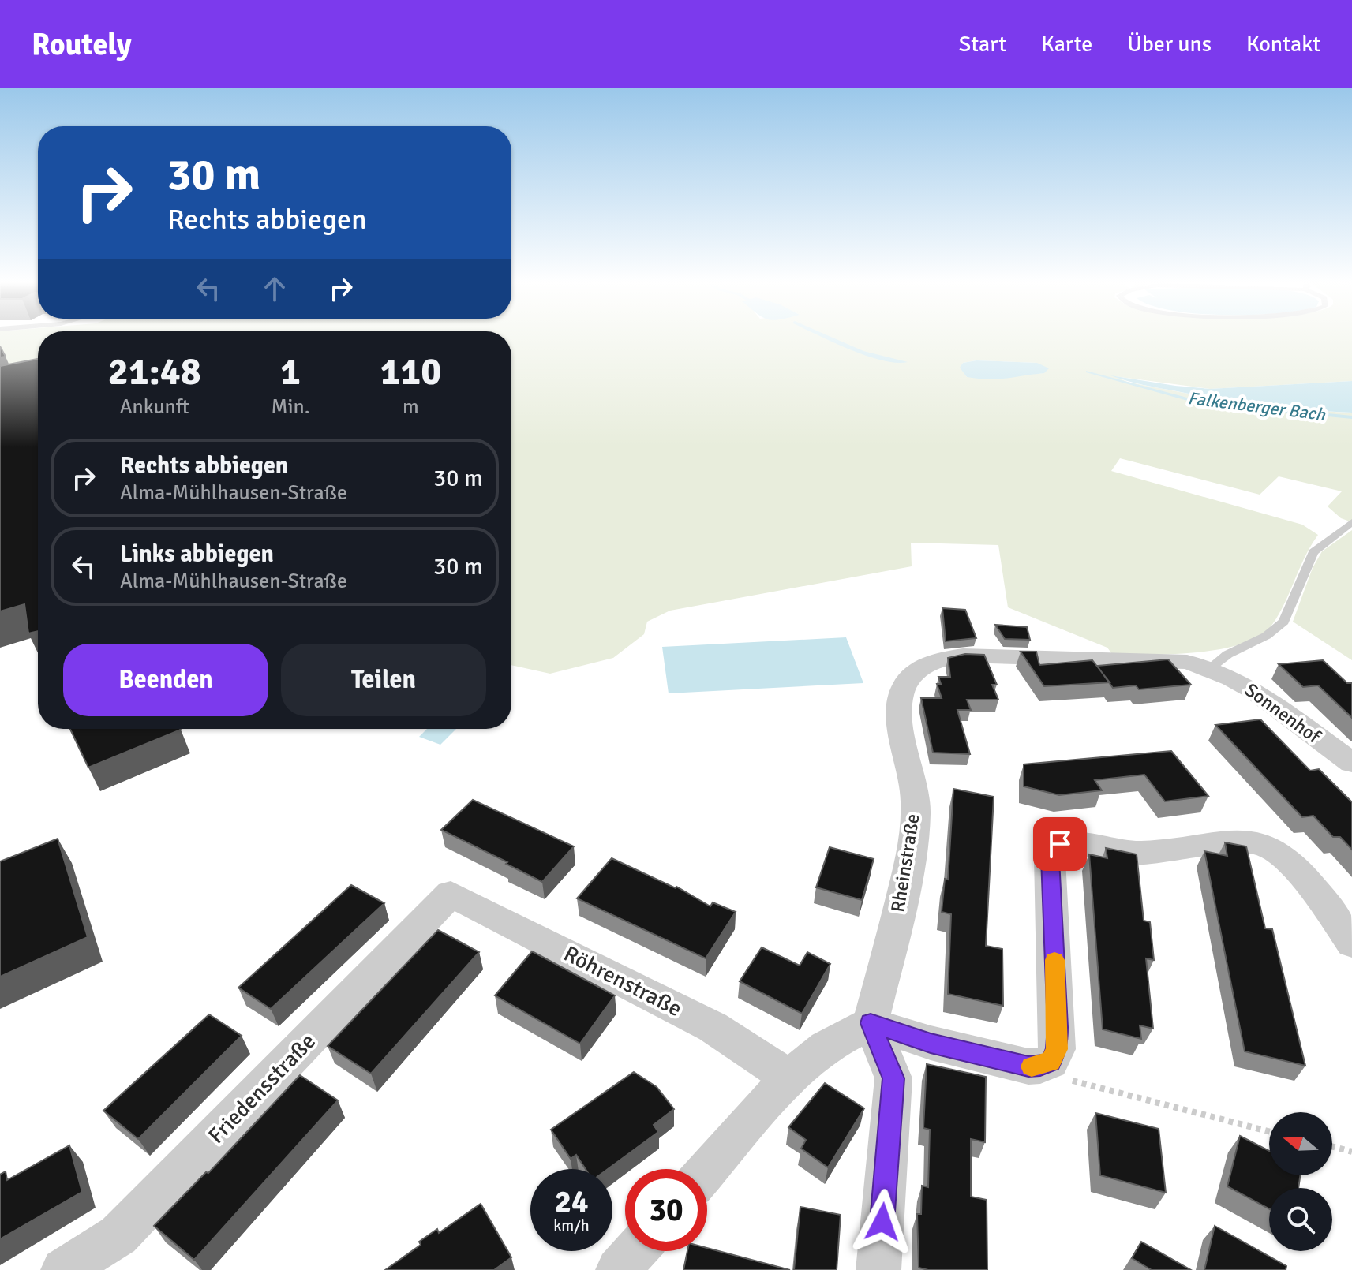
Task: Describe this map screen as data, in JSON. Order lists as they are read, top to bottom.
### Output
{
  "streets": {
    "street": [
      "Sonnenhof",
      "Rheinstraße",
      "Röhrenstraße",
      "Friedensstraße"
    ]
  },
  "crossings": [
    ["Sonnenhof", "Rheinstraße"],
    ["Röhrenstraße", "Friedensstraße"]
  ],
  "water": ["Falkenberger Bach"],
  "north": "left",
  "page": {
    "header": "Routely",
    "nav": [
      "Start",
      "Karte",
      "Über uns",
      "Kontakt"
    ],
    "turn": ["30 m", "Rechts abbiegen"],
    "eta": [
      "21:48",
      "Ankunft",
      "1",
      "Min.",
      "110",
      "m"
    ],
    "list": [
      {
        "name": "Rechts abbiegen",
        "note": "Alma-Mühlhausen-Straße",
        "value": "30 m"
      },
      {
        "name": "Links abbiegen",
        "note": "Alma-Mühlhausen-Straße",
        "value": "30 m"
      }
    ],
    "buttons": ["Beenden", "Teilen"],
    "speed": "24 km/h",
    "limit": "30"
  }
}
